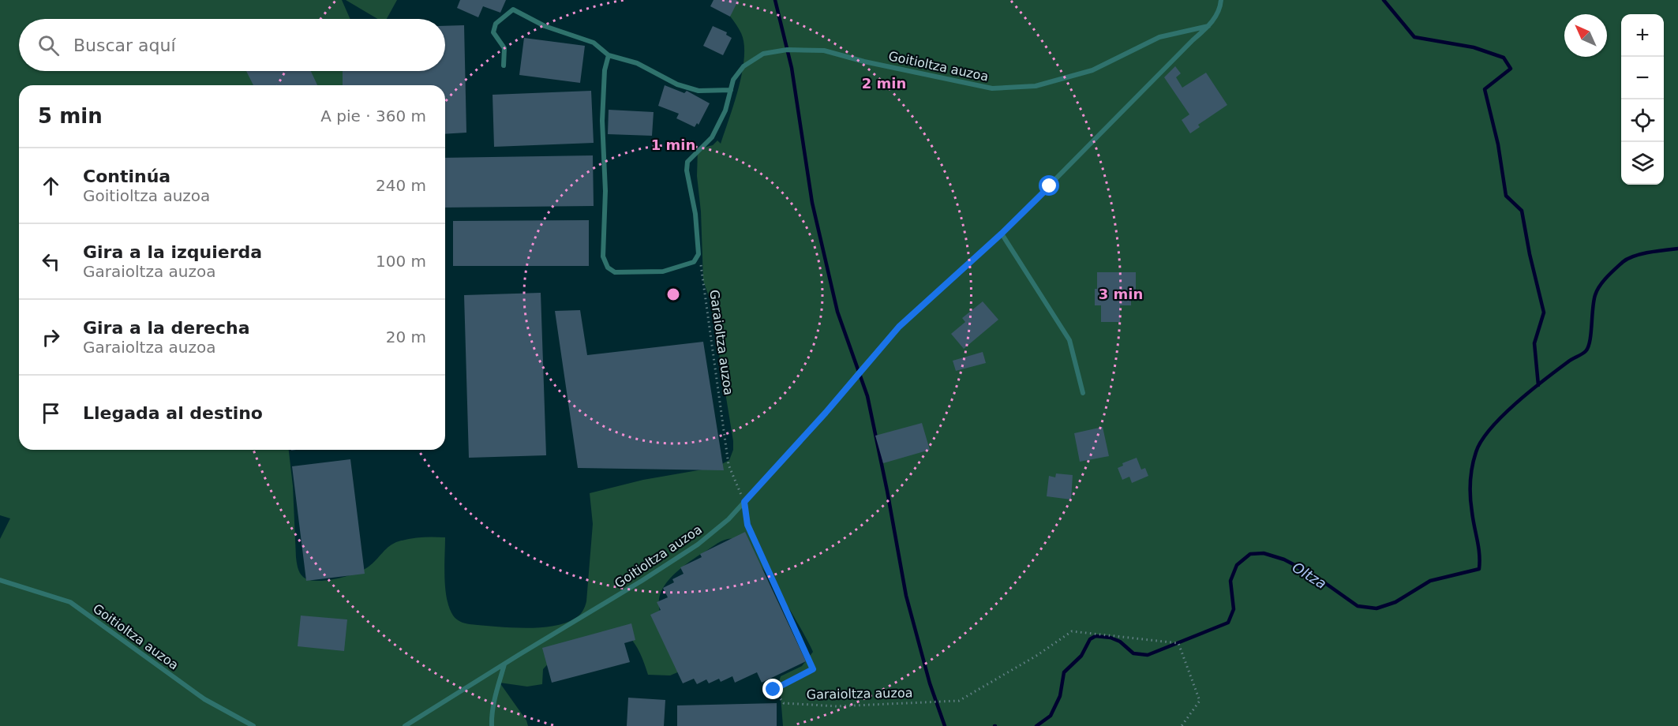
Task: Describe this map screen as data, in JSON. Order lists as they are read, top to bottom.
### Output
{
  "streets": {
    "lane": ["Goitioltza auzoa"],
    "path": ["Garaioltza auzoa"]
  },
  "crossings": [
    ["Goitioltza auzoa", "Garaioltza auzoa"]
  ],
  "water": ["Oltza"],
  "north": "top left",
  "page": {
    "map_buttons": ["+", "−"],
    "search": "Buscar aquí",
    "heading": ["5 min", "A pie · 360 m"],
    "list": [
      ["Continúa", "Goitioltza auzoa", "240 m"],
      ["Gira a la izquierda", "Garaioltza auzoa", "100 m"],
      ["Gira a la derecha", "Garaioltza auzoa", "20 m"],
      "Llegada al destino"
    ]
  },
  "rings": ["2 min", "1 min", "3 min"]
}
